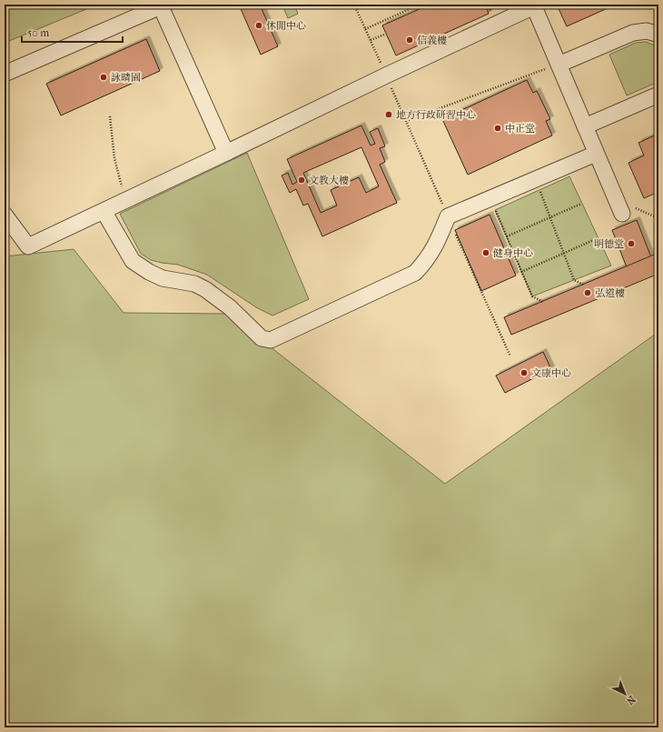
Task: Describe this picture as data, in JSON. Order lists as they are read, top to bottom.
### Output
{
  "places": [
    "休閒中心",
    "信義樓",
    "詠晴園",
    "地方行政研習中心",
    "中正堂",
    "文教大樓",
    "明德堂",
    "健身中心",
    "弘道樓",
    "文康中心"
  ],
  "scale_bar": "50 m",
  "north": "bottom right"
}
